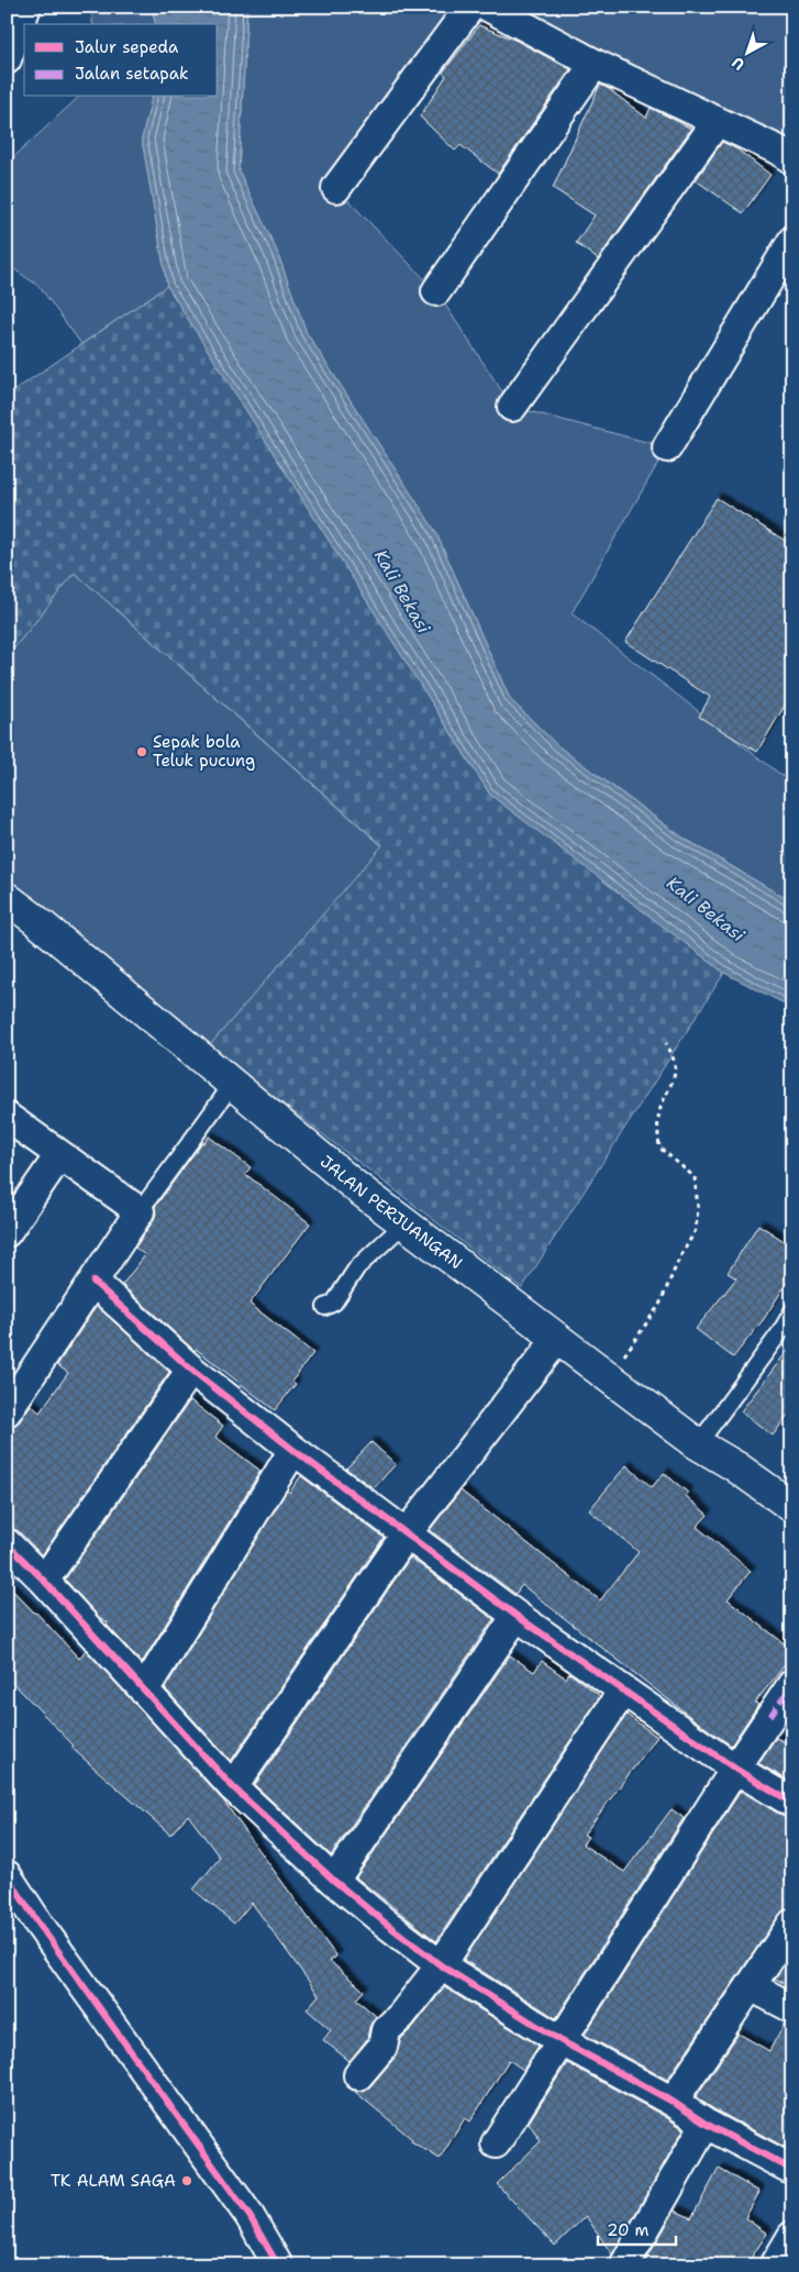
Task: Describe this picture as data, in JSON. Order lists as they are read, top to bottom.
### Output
{
  "streets": {
    "main road": ["JALAN PERJUANGAN"]
  },
  "water": ["Kali Bekasi"],
  "places": ["Sepak bola Teluk pucung", "TK ALAM SAGA"],
  "legend": ["Jalur sepeda", "Jalan setapak"],
  "scale_bar": "20 m",
  "north": "bottom left"
}
